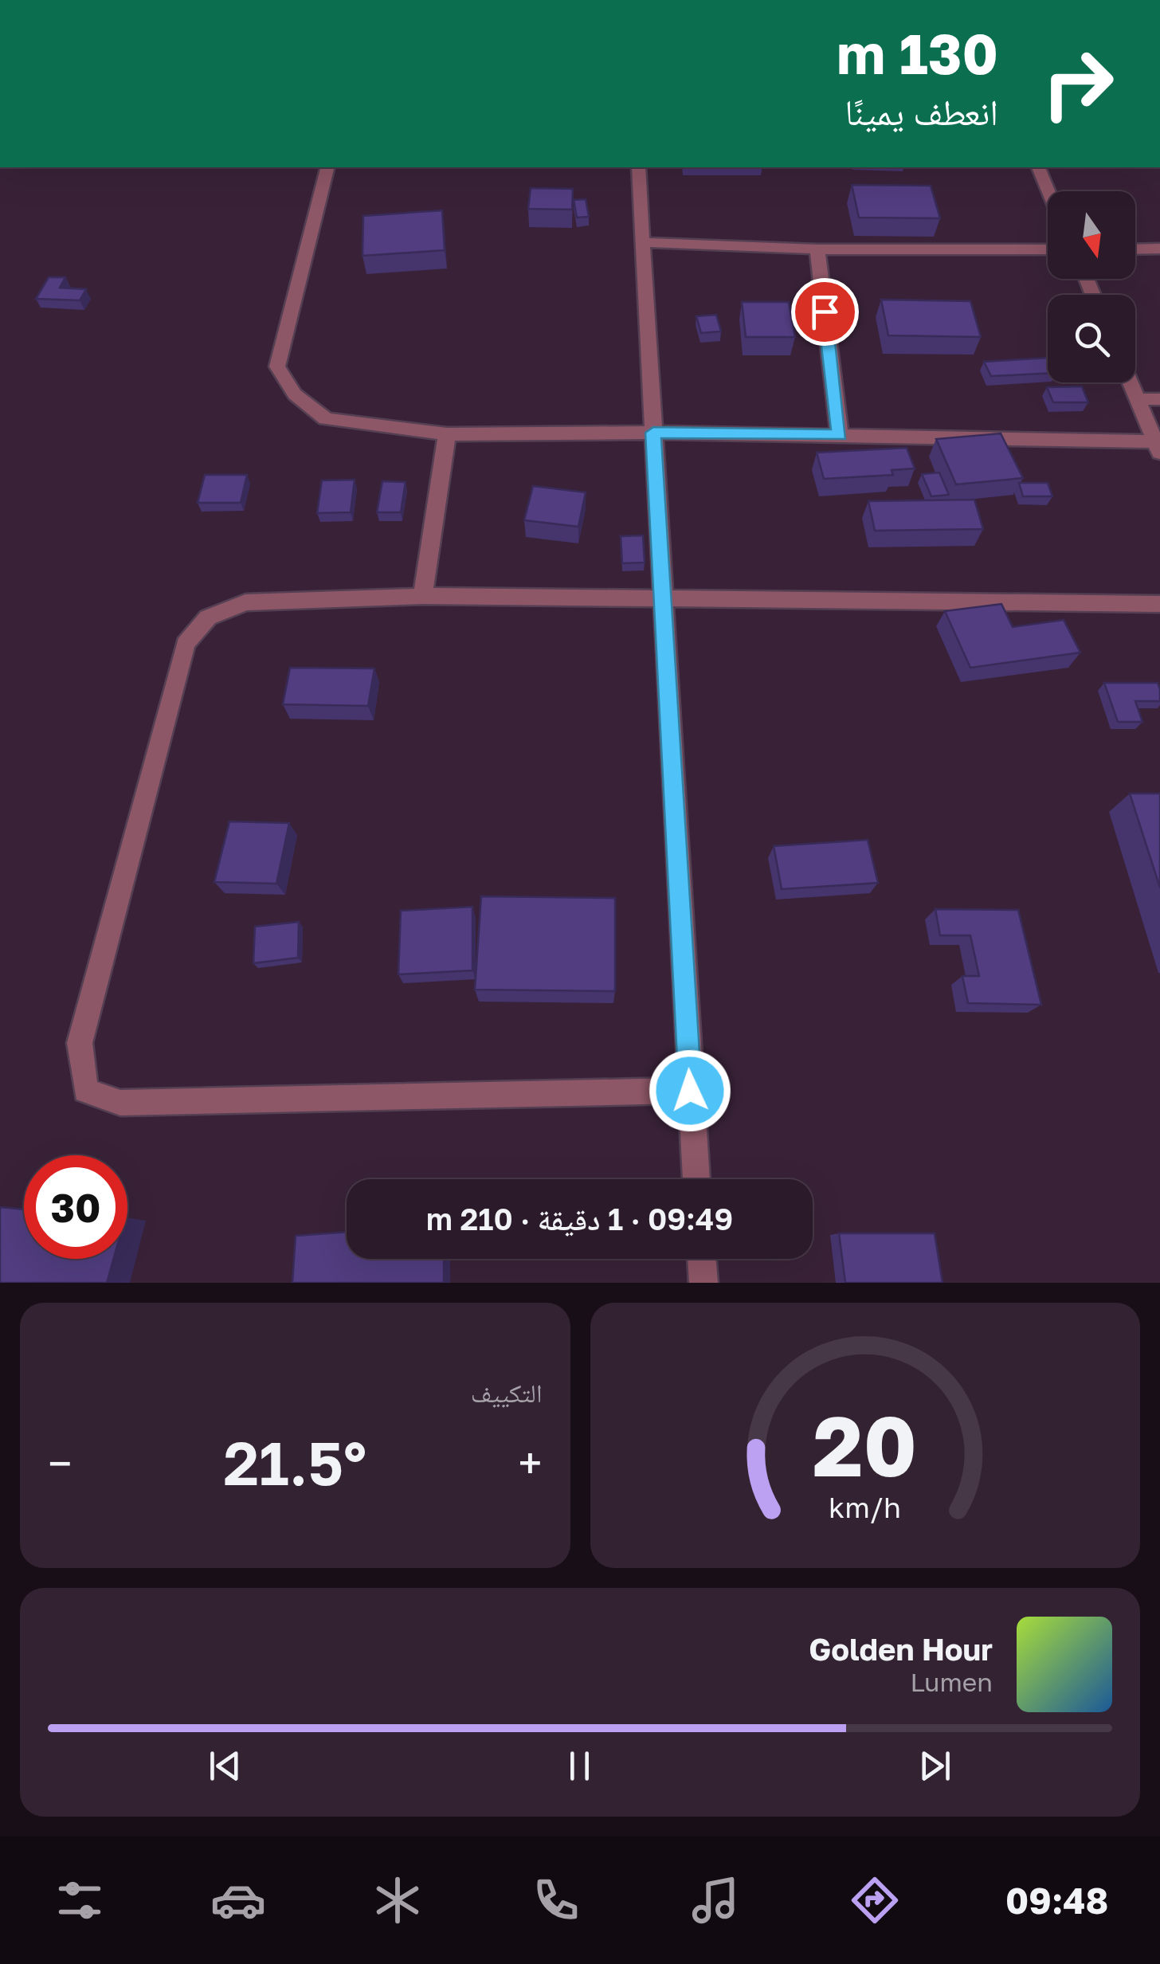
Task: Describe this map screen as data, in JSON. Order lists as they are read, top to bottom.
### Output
{
  "north": "bottom",
  "page": {
    "turn": ["130 m", "انعطف يمينًا"],
    "limit": "30",
    "trip": "09:49 · 1 دقيقة · 210 m",
    "tile": "التكييف",
    "heat": ["−", "21.5°", "+"],
    "song": ["Golden Hour", "Lumen"],
    "tabs": "09:48",
    "gauge": ["20", "km/h"]
  }
}
